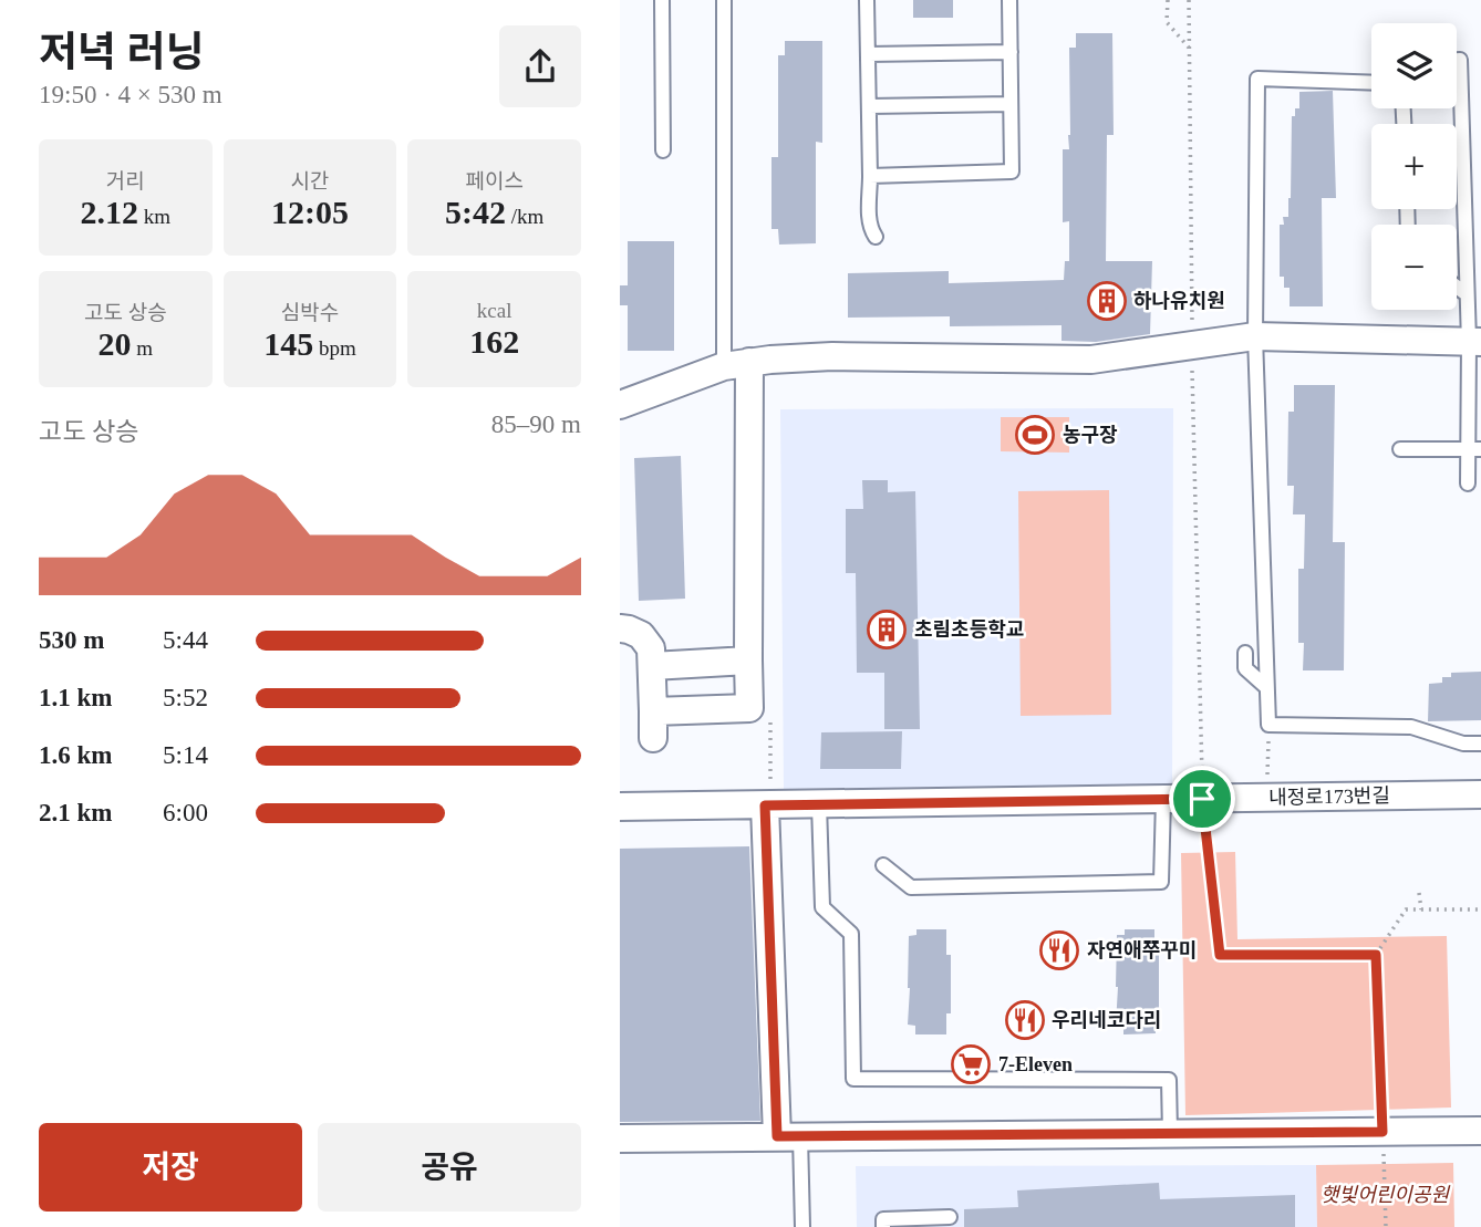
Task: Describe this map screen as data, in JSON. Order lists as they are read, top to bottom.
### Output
{
  "streets": {
    "street": ["내정로173번길"]
  },
  "parks": ["햇빛어린이공원"],
  "places": {
    "building": ["하나유치원", "초림초등학교"],
    "sports": ["농구장"],
    "restaurant": ["자연애쭈꾸미", "우리네코다리"],
    "supermarket": ["7-Eleven"]
  },
  "page": {
    "heading": ["저녁 러닝", "19:50 · 4 × 530 m"],
    "map_buttons": ["+", "−"],
    "stats": [
      ["거리", "2.12 km"],
      ["시간", "12:05"],
      ["페이스", "5:42 /km"],
      ["고도 상승", "20 m"],
      ["심박수", "145 bpm"],
      ["kcal", "162"]
    ],
    "chart": ["고도 상승", "85–90 m"],
    "list": [
      {
        "name": "530 m",
        "note": "5:44"
      },
      {
        "name": "1.1 km",
        "note": "5:52"
      },
      {
        "name": "1.6 km",
        "note": "5:14"
      },
      {
        "name": "2.1 km",
        "note": "6:00"
      }
    ],
    "buttons": ["저장", "공유"]
  }
}
